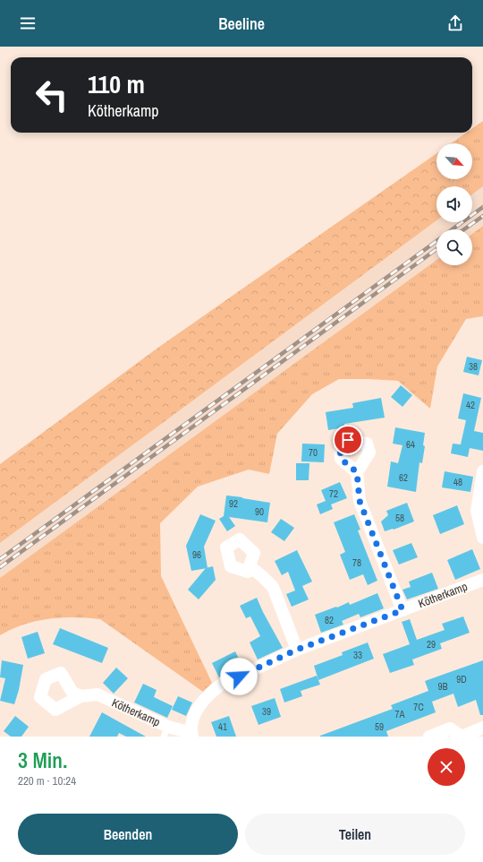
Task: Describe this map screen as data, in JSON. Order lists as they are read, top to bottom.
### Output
{
  "streets": {
    "street": ["Kötherkamp"]
  },
  "house_numbers": [
    "38",
    "42",
    "64",
    "70",
    "62",
    "48",
    "72",
    "92",
    "90",
    "58",
    "96",
    "78",
    "82",
    "29",
    "33",
    "9D",
    "9B",
    "7C",
    "39",
    "7A",
    "41",
    "59"
  ],
  "north": "bottom right",
  "page": {
    "header": "Beeline",
    "turn": ["110 m", "Kötherkamp"],
    "heading": ["3 Min.", "220 m · 10:24"],
    "buttons": ["Beenden", "Teilen"]
  }
}
